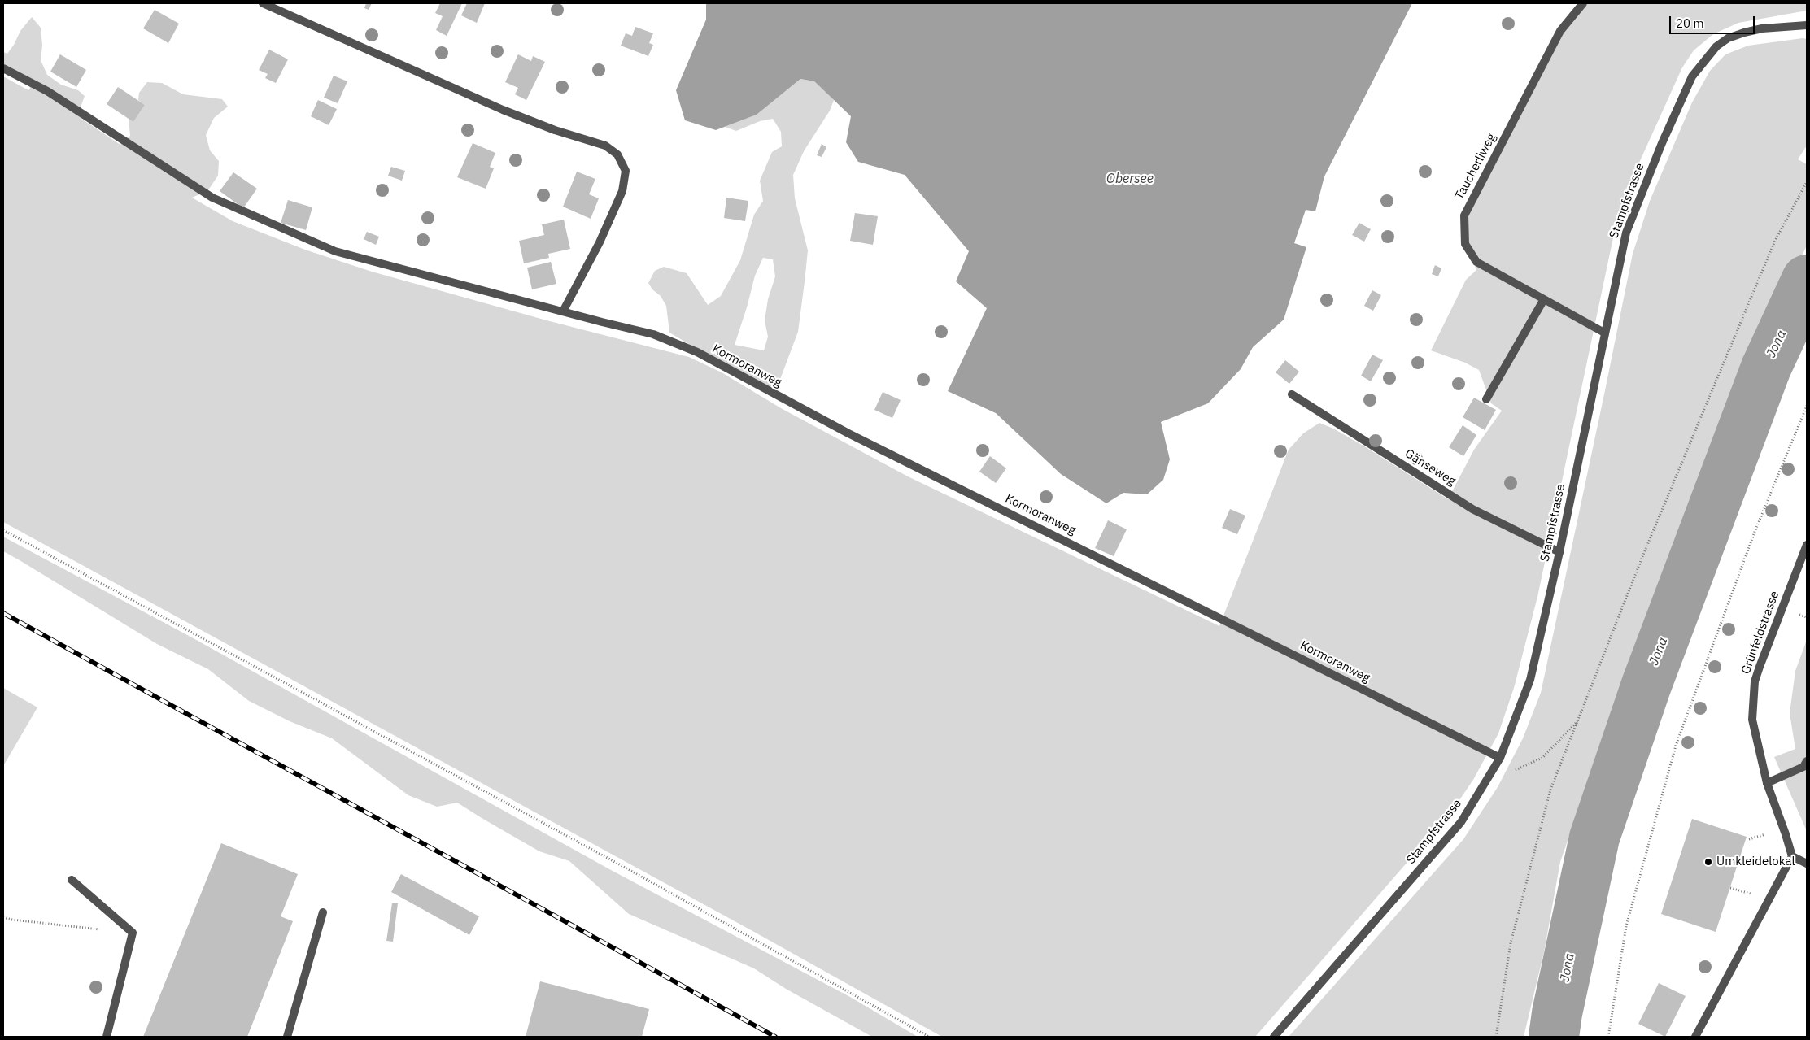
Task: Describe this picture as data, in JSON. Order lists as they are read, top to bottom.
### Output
{
  "streets": {
    "street": [
      "Taucherliweg",
      "Stampfstrasse",
      "Kormoranweg",
      "Gänseweg",
      "Grünfeldstrasse"
    ]
  },
  "crossings": [
    ["Taucherliweg", "Stampfstrasse"],
    ["Stampfstrasse", "Kormoranweg"],
    ["Stampfstrasse", "Gänseweg"]
  ],
  "water": ["Obersee", "Jona"],
  "places": ["Umkleidelokal"],
  "scale_bar": "20 m"
}
